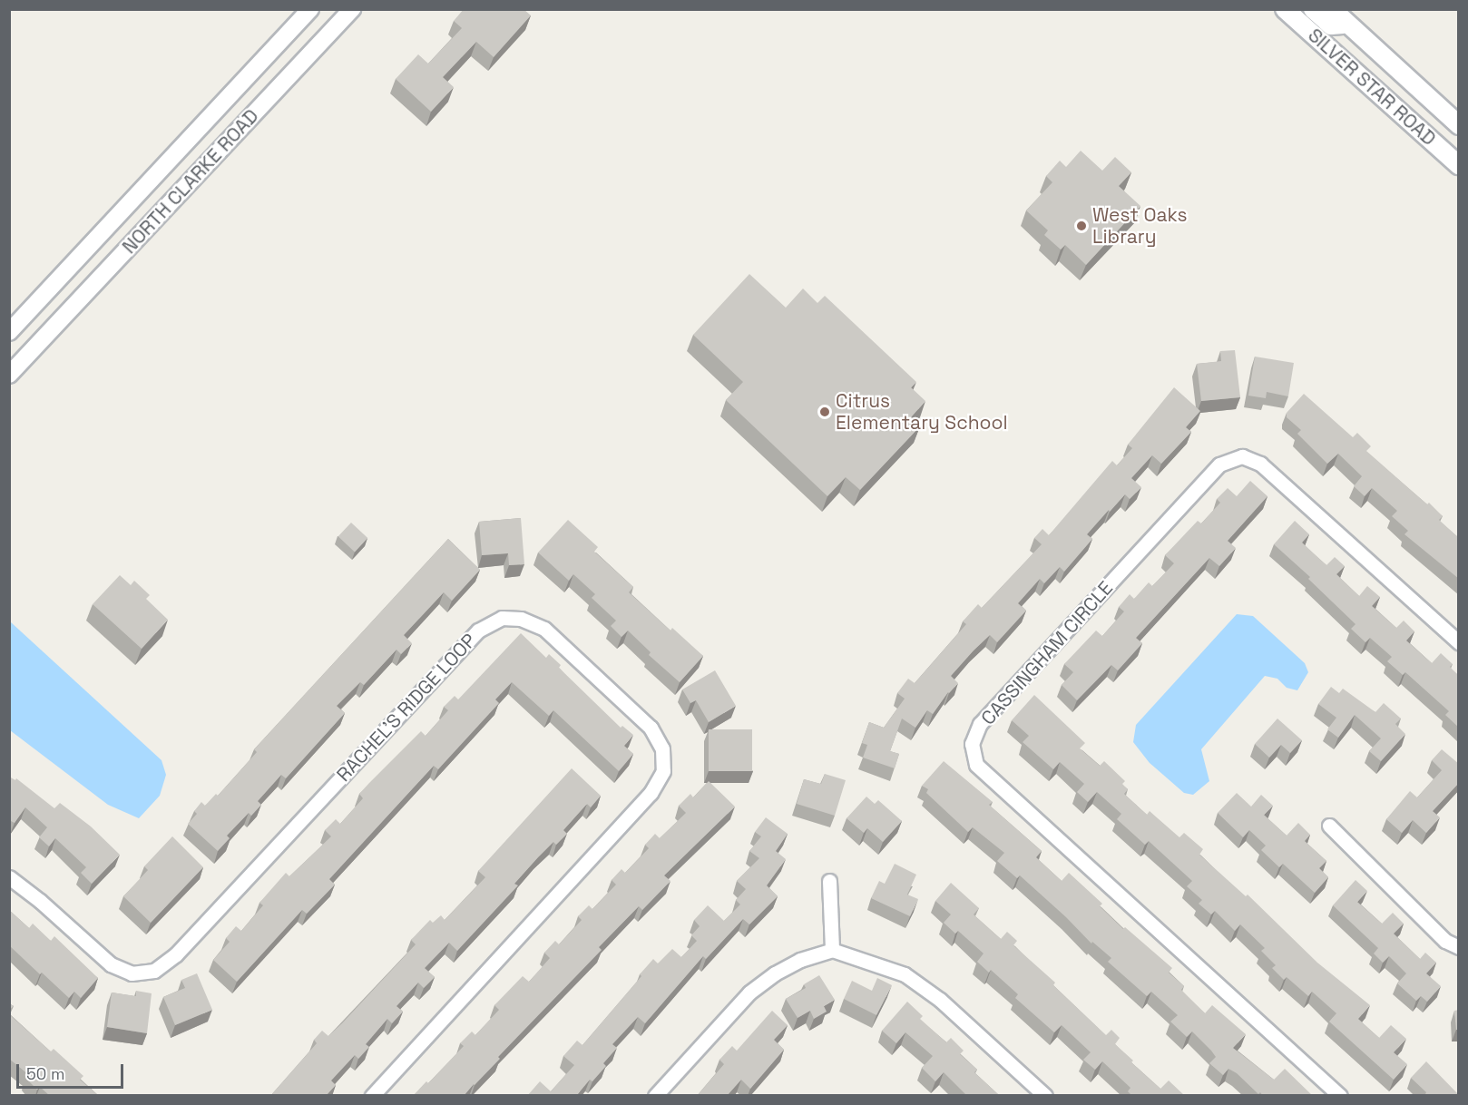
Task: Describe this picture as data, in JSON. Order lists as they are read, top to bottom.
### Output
{
  "streets": {
    "main road": ["SILVER STAR ROAD"],
    "street": ["NORTH CLARKE ROAD", "CASSINGHAM CIRCLE", "RACHEL'S RIDGE LOOP"]
  },
  "places": ["West Oaks Library", "Citrus Elementary School"],
  "scale_bar": "50 m"
}
